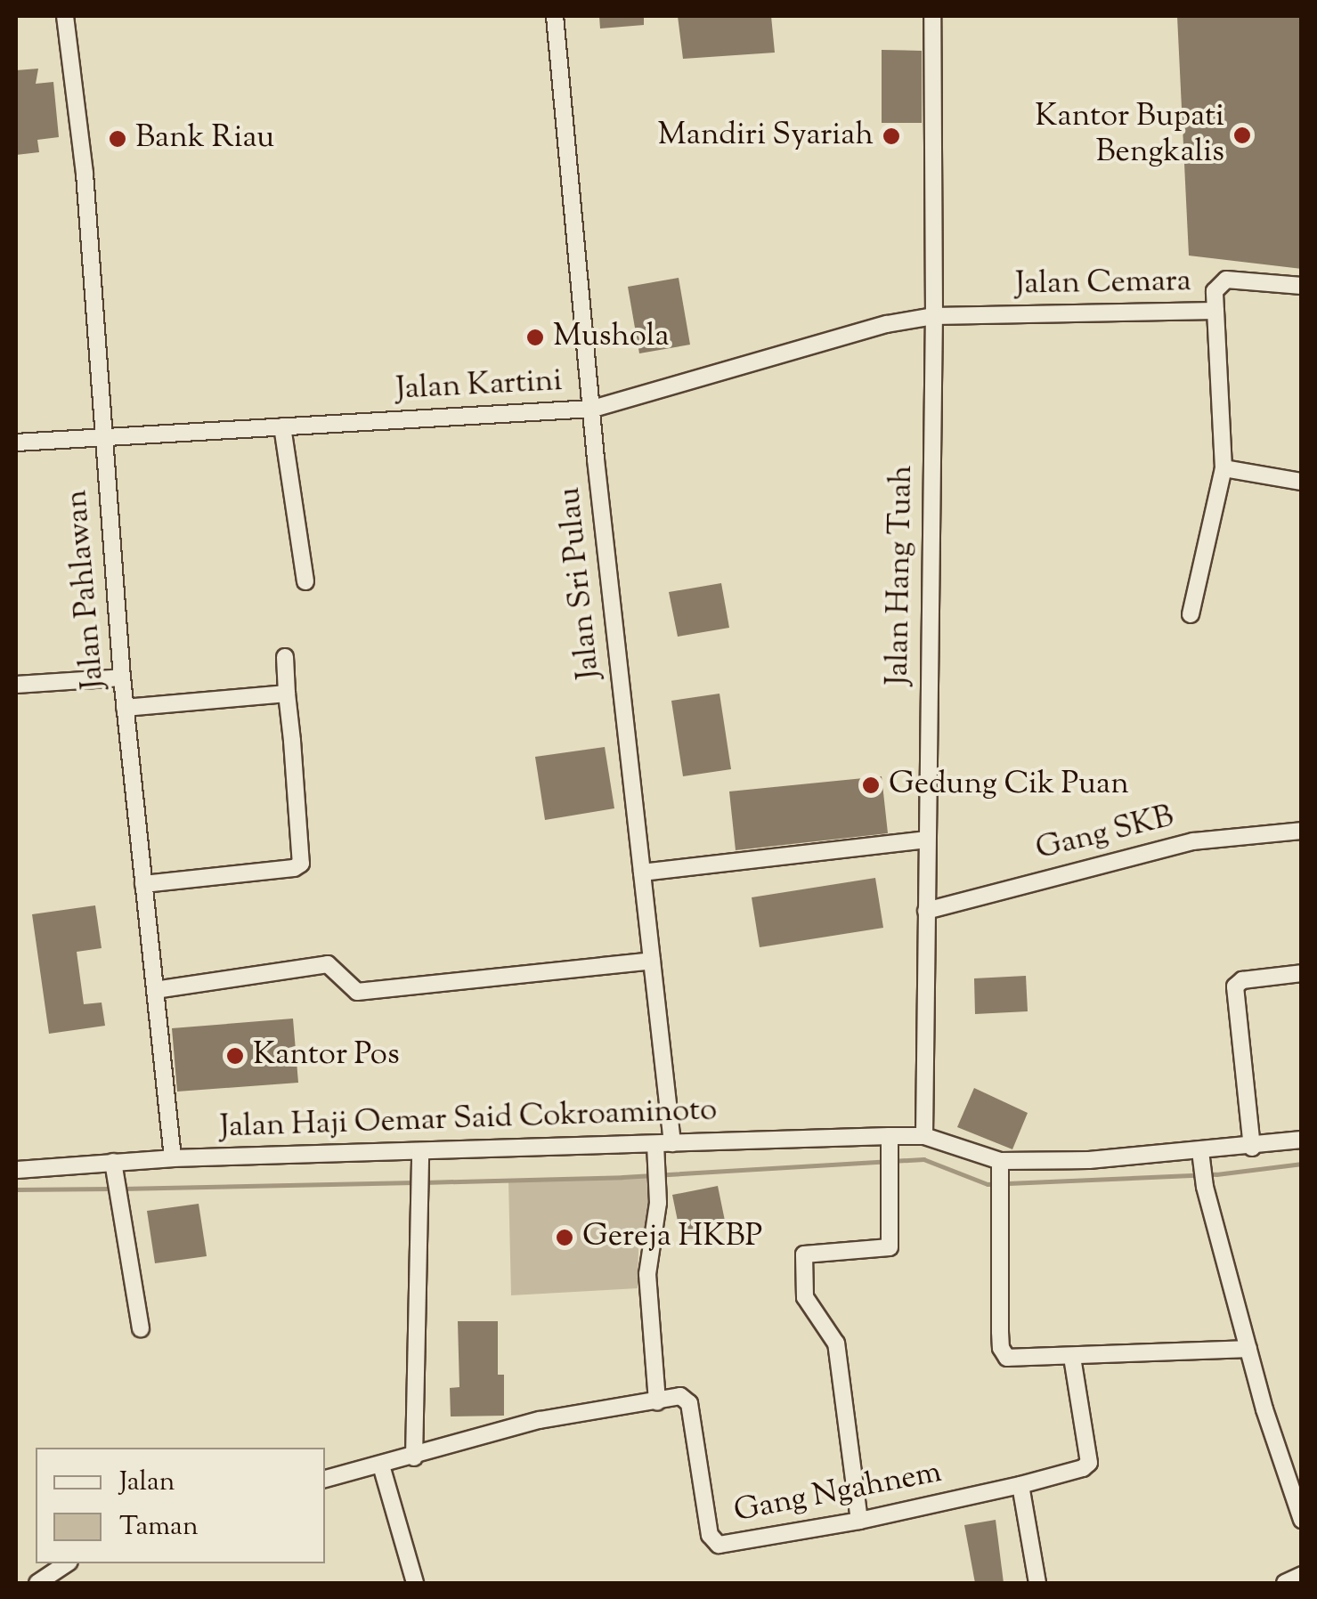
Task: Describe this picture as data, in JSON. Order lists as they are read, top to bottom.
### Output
{
  "streets": {
    "street": [
      "Jalan Cemara",
      "Jalan Kartini",
      "Jalan Hang Tuah",
      "Jalan Sri Pulau",
      "Jalan Pahlawan",
      "Gang SKB",
      "Jalan Haji Oemar Said Cokroaminoto",
      "Gang Ngahnem"
    ]
  },
  "crossings": [
    ["Jalan Cemara", "Jalan Kartini"],
    ["Jalan Cemara", "Jalan Hang Tuah"],
    ["Jalan Kartini", "Jalan Hang Tuah"],
    ["Jalan Kartini", "Jalan Sri Pulau"],
    ["Jalan Kartini", "Jalan Pahlawan"],
    ["Jalan Hang Tuah", "Gang SKB"],
    ["Jalan Hang Tuah", "Jalan Haji Oemar Said Cokroaminoto"],
    ["Jalan Sri Pulau", "Jalan Haji Oemar Said Cokroaminoto"],
    ["Jalan Sri Pulau", "Gang Ngahnem"],
    ["Jalan Pahlawan", "Jalan Haji Oemar Said Cokroaminoto"]
  ],
  "places": [
    "Kantor Bupati Bengkalis",
    "Mandiri Syariah",
    "Bank Riau",
    "Mushola",
    "Gedung Cik Puan",
    "Kantor Pos",
    "Gereja HKBP"
  ],
  "legend": ["Jalan", "Taman"]
}
